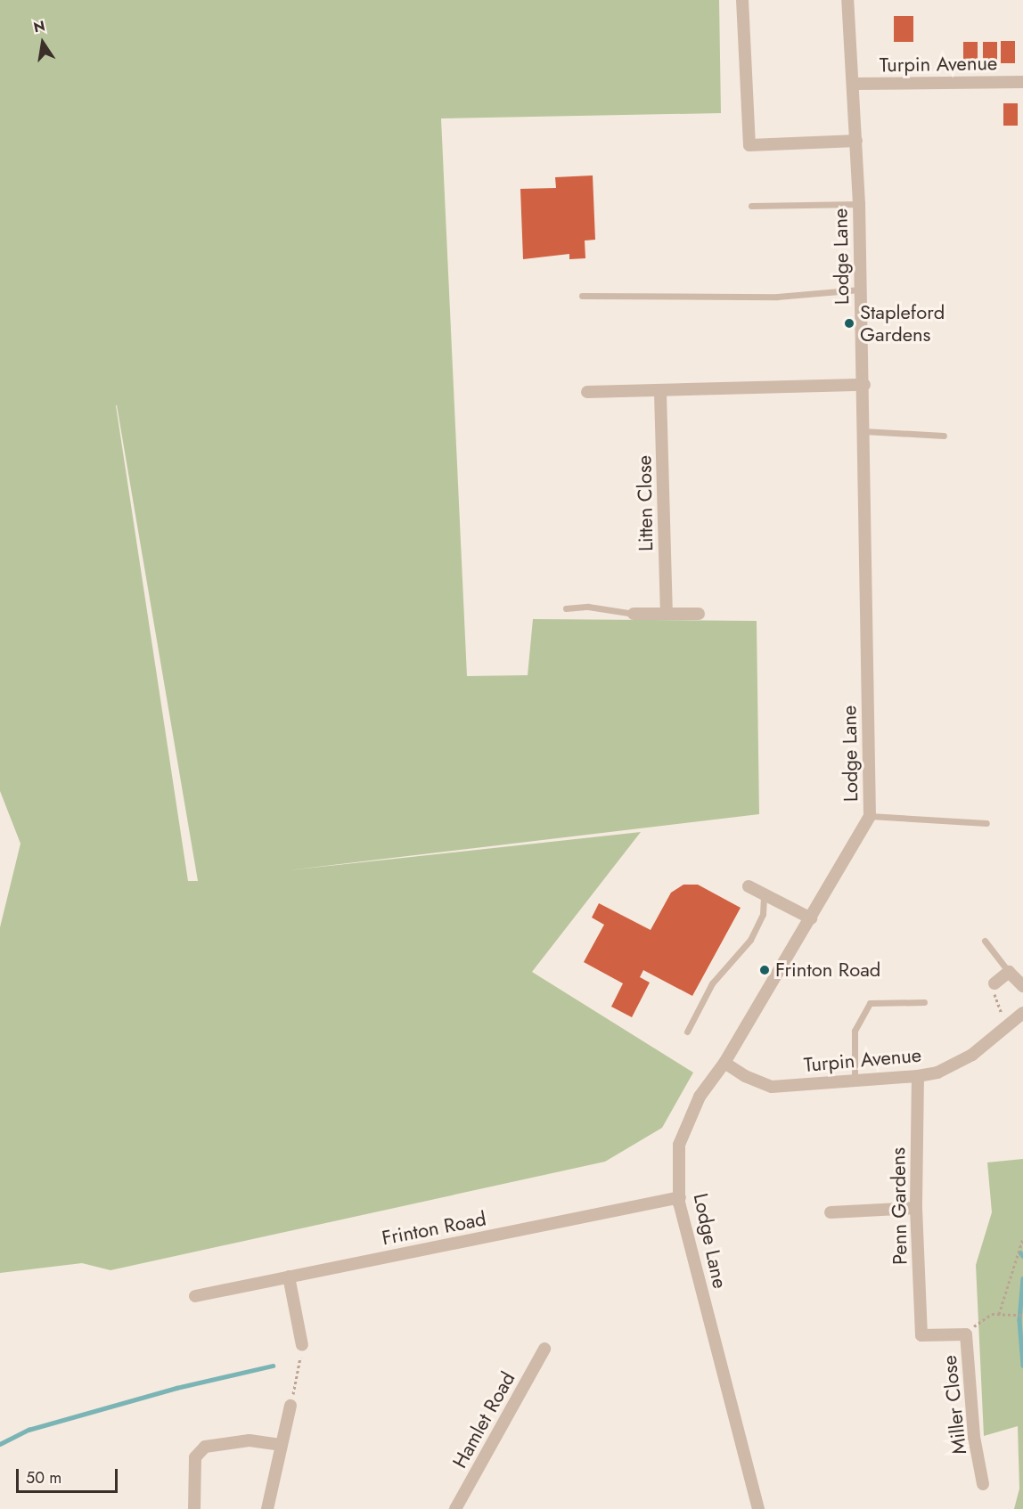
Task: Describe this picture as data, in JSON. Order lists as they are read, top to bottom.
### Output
{
  "streets": {
    "street": [
      "Turpin Avenue",
      "Lodge Lane",
      "Litten Close",
      "Penn Gardens",
      "Frinton Road",
      "Miller Close",
      "Hamlet Road"
    ]
  },
  "crossings": [
    ["Turpin Avenue", "Lodge Lane"],
    ["Turpin Avenue", "Penn Gardens"],
    ["Lodge Lane", "Frinton Road"],
    ["Penn Gardens", "Miller Close"]
  ],
  "places": ["Stapleford Gardens", "Frinton Road"],
  "scale_bar": "50 m",
  "north": "top"
}
